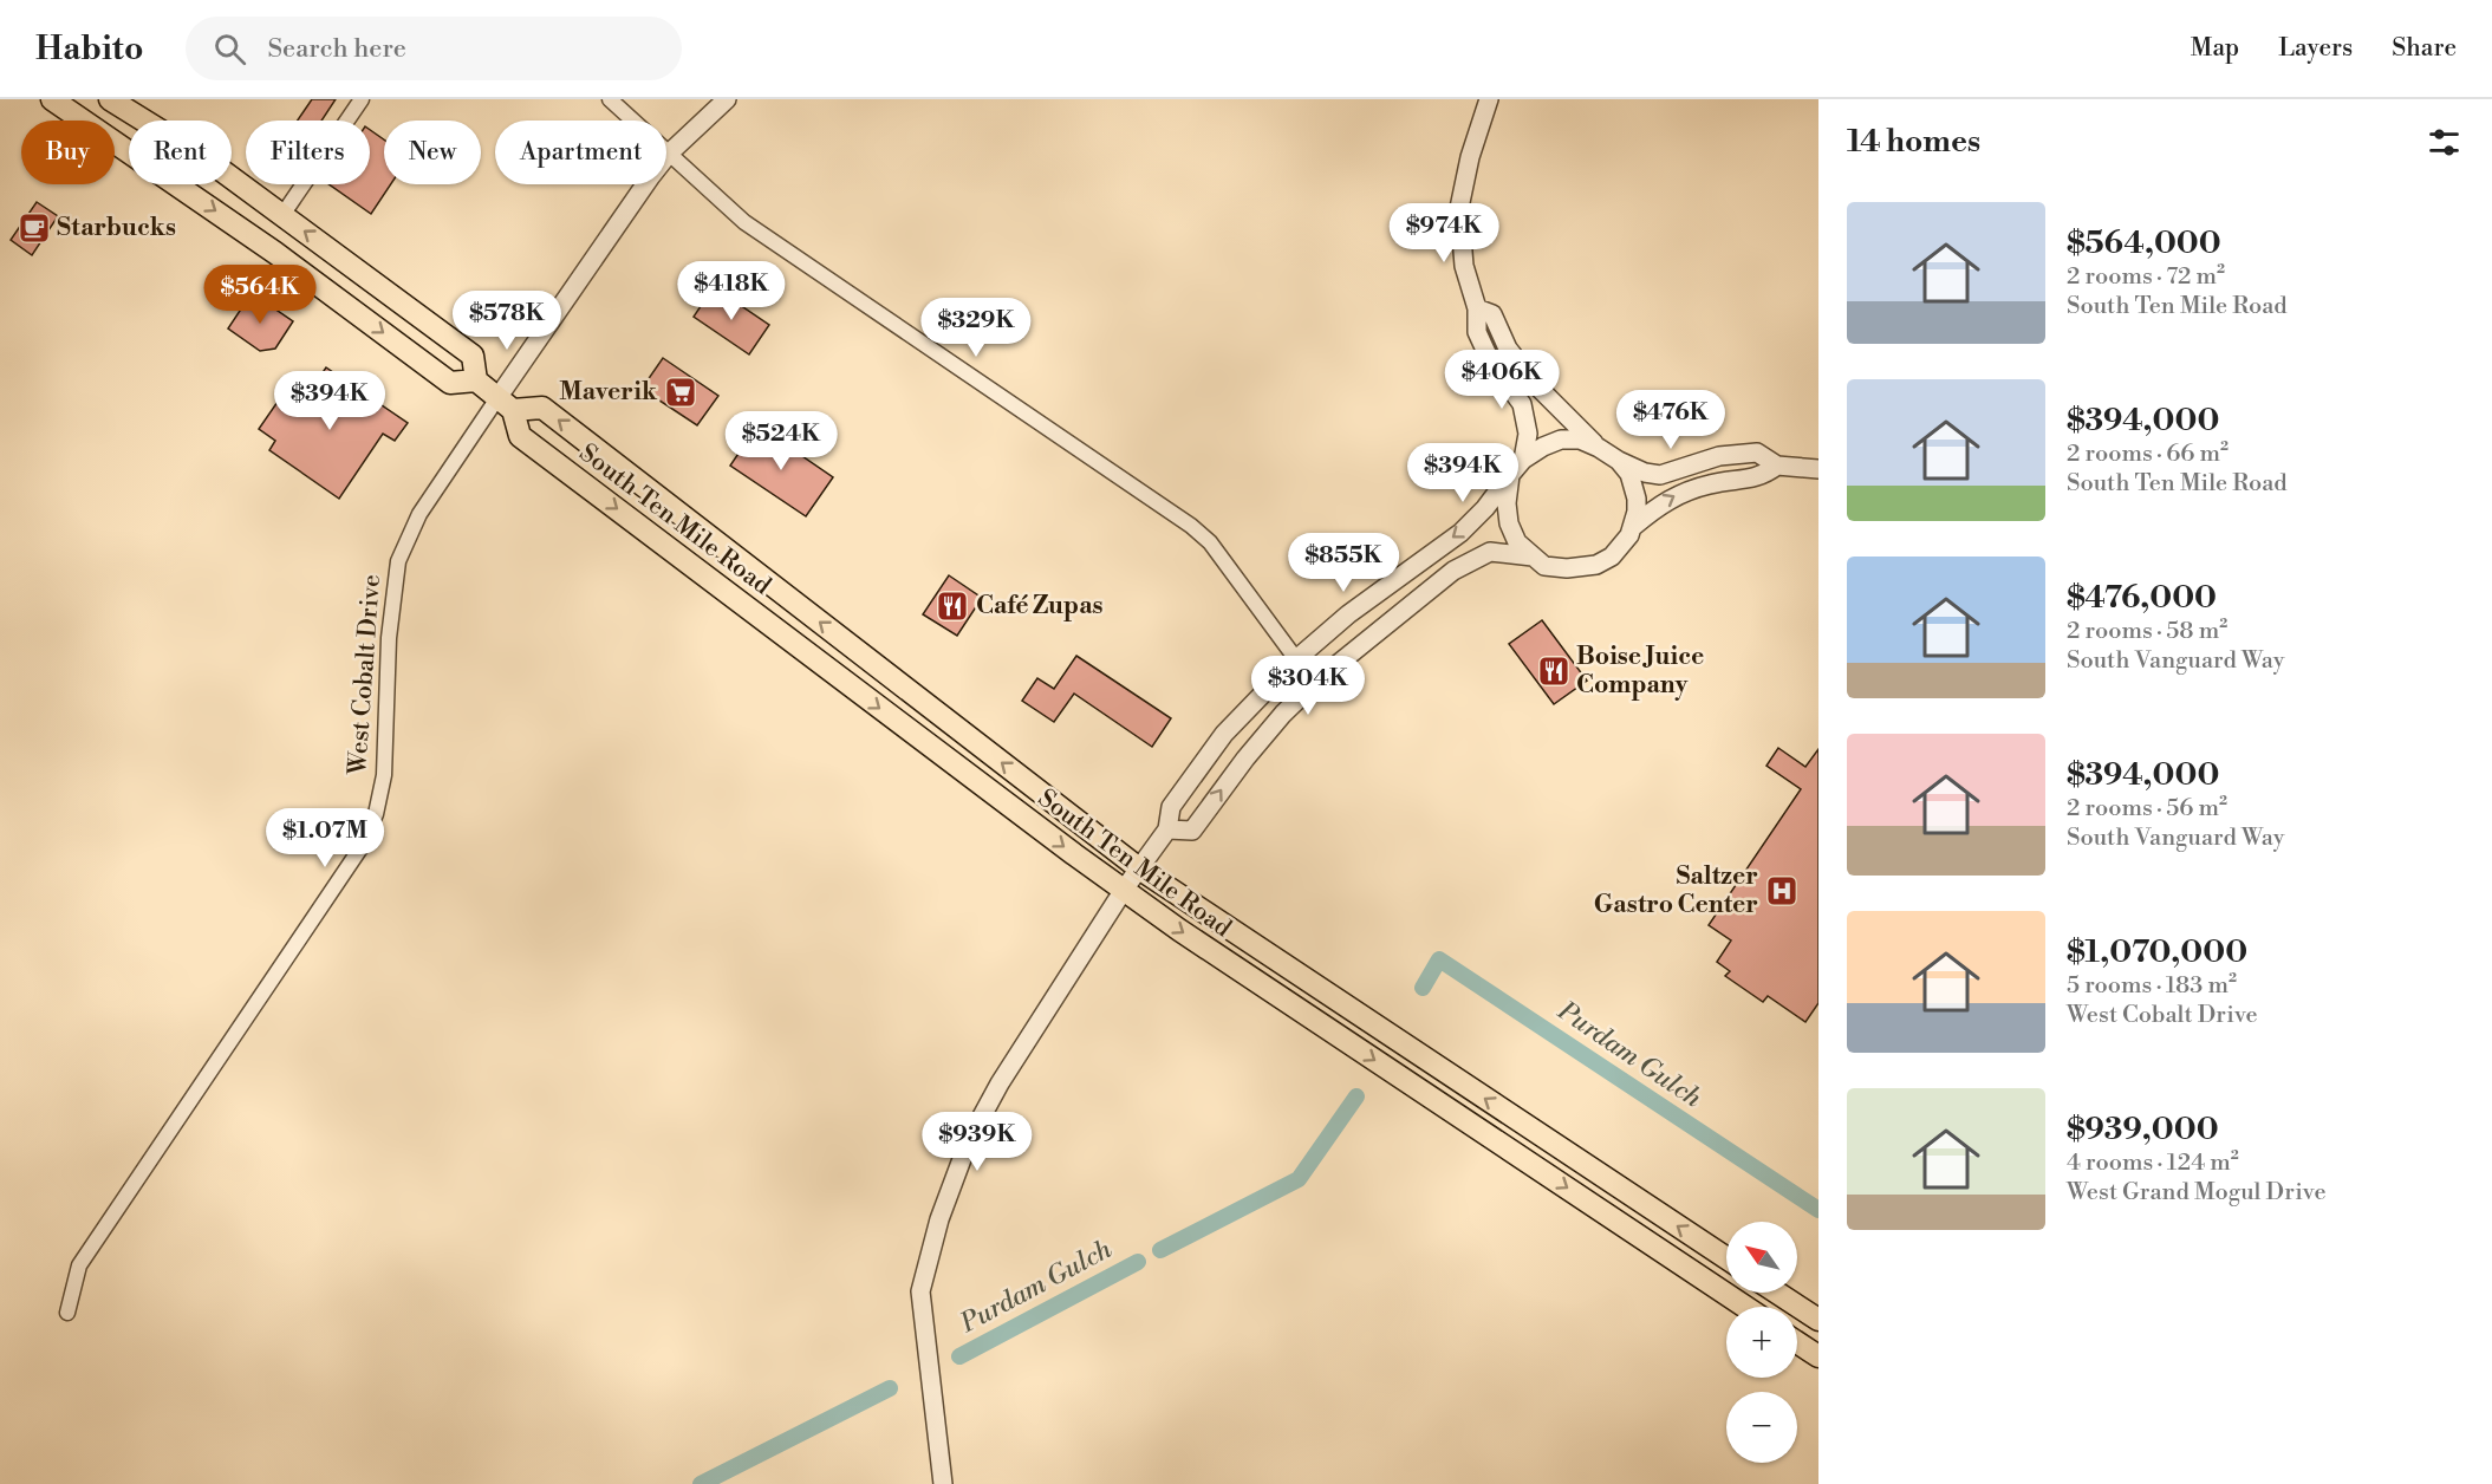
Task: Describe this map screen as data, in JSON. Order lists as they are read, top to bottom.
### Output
{
  "streets": {
    "main road": ["South Ten Mile Road"],
    "street": ["West Cobalt Drive"]
  },
  "crossings": [
    ["South Ten Mile Road", "West Cobalt Drive"]
  ],
  "water": ["Purdam Gulch"],
  "places": {
    "cafe": ["Starbucks"],
    "supermarket": ["Maverik"],
    "restaurant": ["Café Zupas", "Boise Juice Company"],
    "hospital": ["Saltzer Gastro Center"]
  },
  "north": "top left",
  "page": {
    "header": "Habito",
    "search": "Search here",
    "nav": ["Map", "Layers", "Share"],
    "heading": "14 homes",
    "chip": [
      "Buy",
      "Rent",
      "Filters",
      "New",
      "Apartment"
    ],
    "list": [
      {
        "name": "$564,000",
        "note": "2 rooms · 72 m² · South Ten Mile Road"
      },
      {
        "name": "$394,000",
        "note": "2 rooms · 66 m² · South Ten Mile Road"
      },
      {
        "name": "$476,000",
        "note": "2 rooms · 58 m² · South Vanguard Way"
      },
      {
        "name": "$394,000",
        "note": "2 rooms · 56 m² · South Vanguard Way"
      },
      {
        "name": "$1,070,000",
        "note": "5 rooms · 183 m² · West Cobalt Drive"
      },
      {
        "name": "$939,000",
        "note": "4 rooms · 124 m² · West Grand Mogul Drive"
      }
    ],
    "price": [
      "$974K",
      "$418K",
      "$564K",
      "$578K",
      "$329K",
      "$406K",
      "$394K",
      "$476K",
      "$524K",
      "$394K",
      "$855K",
      "$304K",
      "$1.07M",
      "$939K"
    ],
    "map_buttons": ["+", "−"]
  }
}
